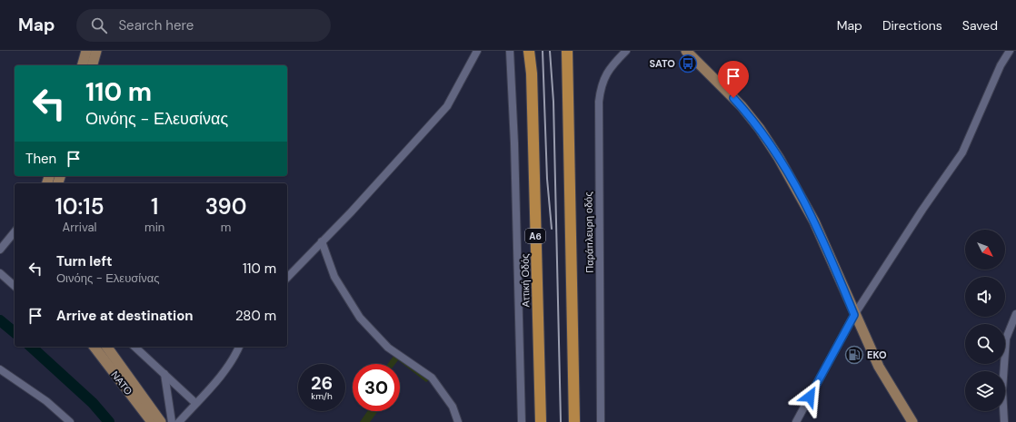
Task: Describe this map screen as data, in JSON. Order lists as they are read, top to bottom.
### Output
{
  "streets": {
    "highway": ["Α6", "Αττική Οδός"],
    "main road": ["ΝΑΤΟ"],
    "street": ["Παράπλευρη οδός"]
  },
  "places": {
    "bus stop": ["SATO"],
    "fuel station": ["EKO"]
  },
  "north": "bottom right",
  "page": {
    "header": "Map",
    "search": "Search here",
    "nav": ["Map", "Directions", "Saved"],
    "turn": ["110 m", "Οινόης - Ελευσίνας"],
    "then": "Then",
    "eta": [
      "10:15",
      "Arrival",
      "1",
      "min",
      "390",
      "m"
    ],
    "list": [
      {
        "name": "Turn left",
        "note": "Οινόης - Ελευσίνας",
        "value": "110 m"
      },
      {
        "name": "Arrive at destination",
        "value": "280 m"
      }
    ],
    "speed": "26 km/h",
    "limit": "30"
  }
}
